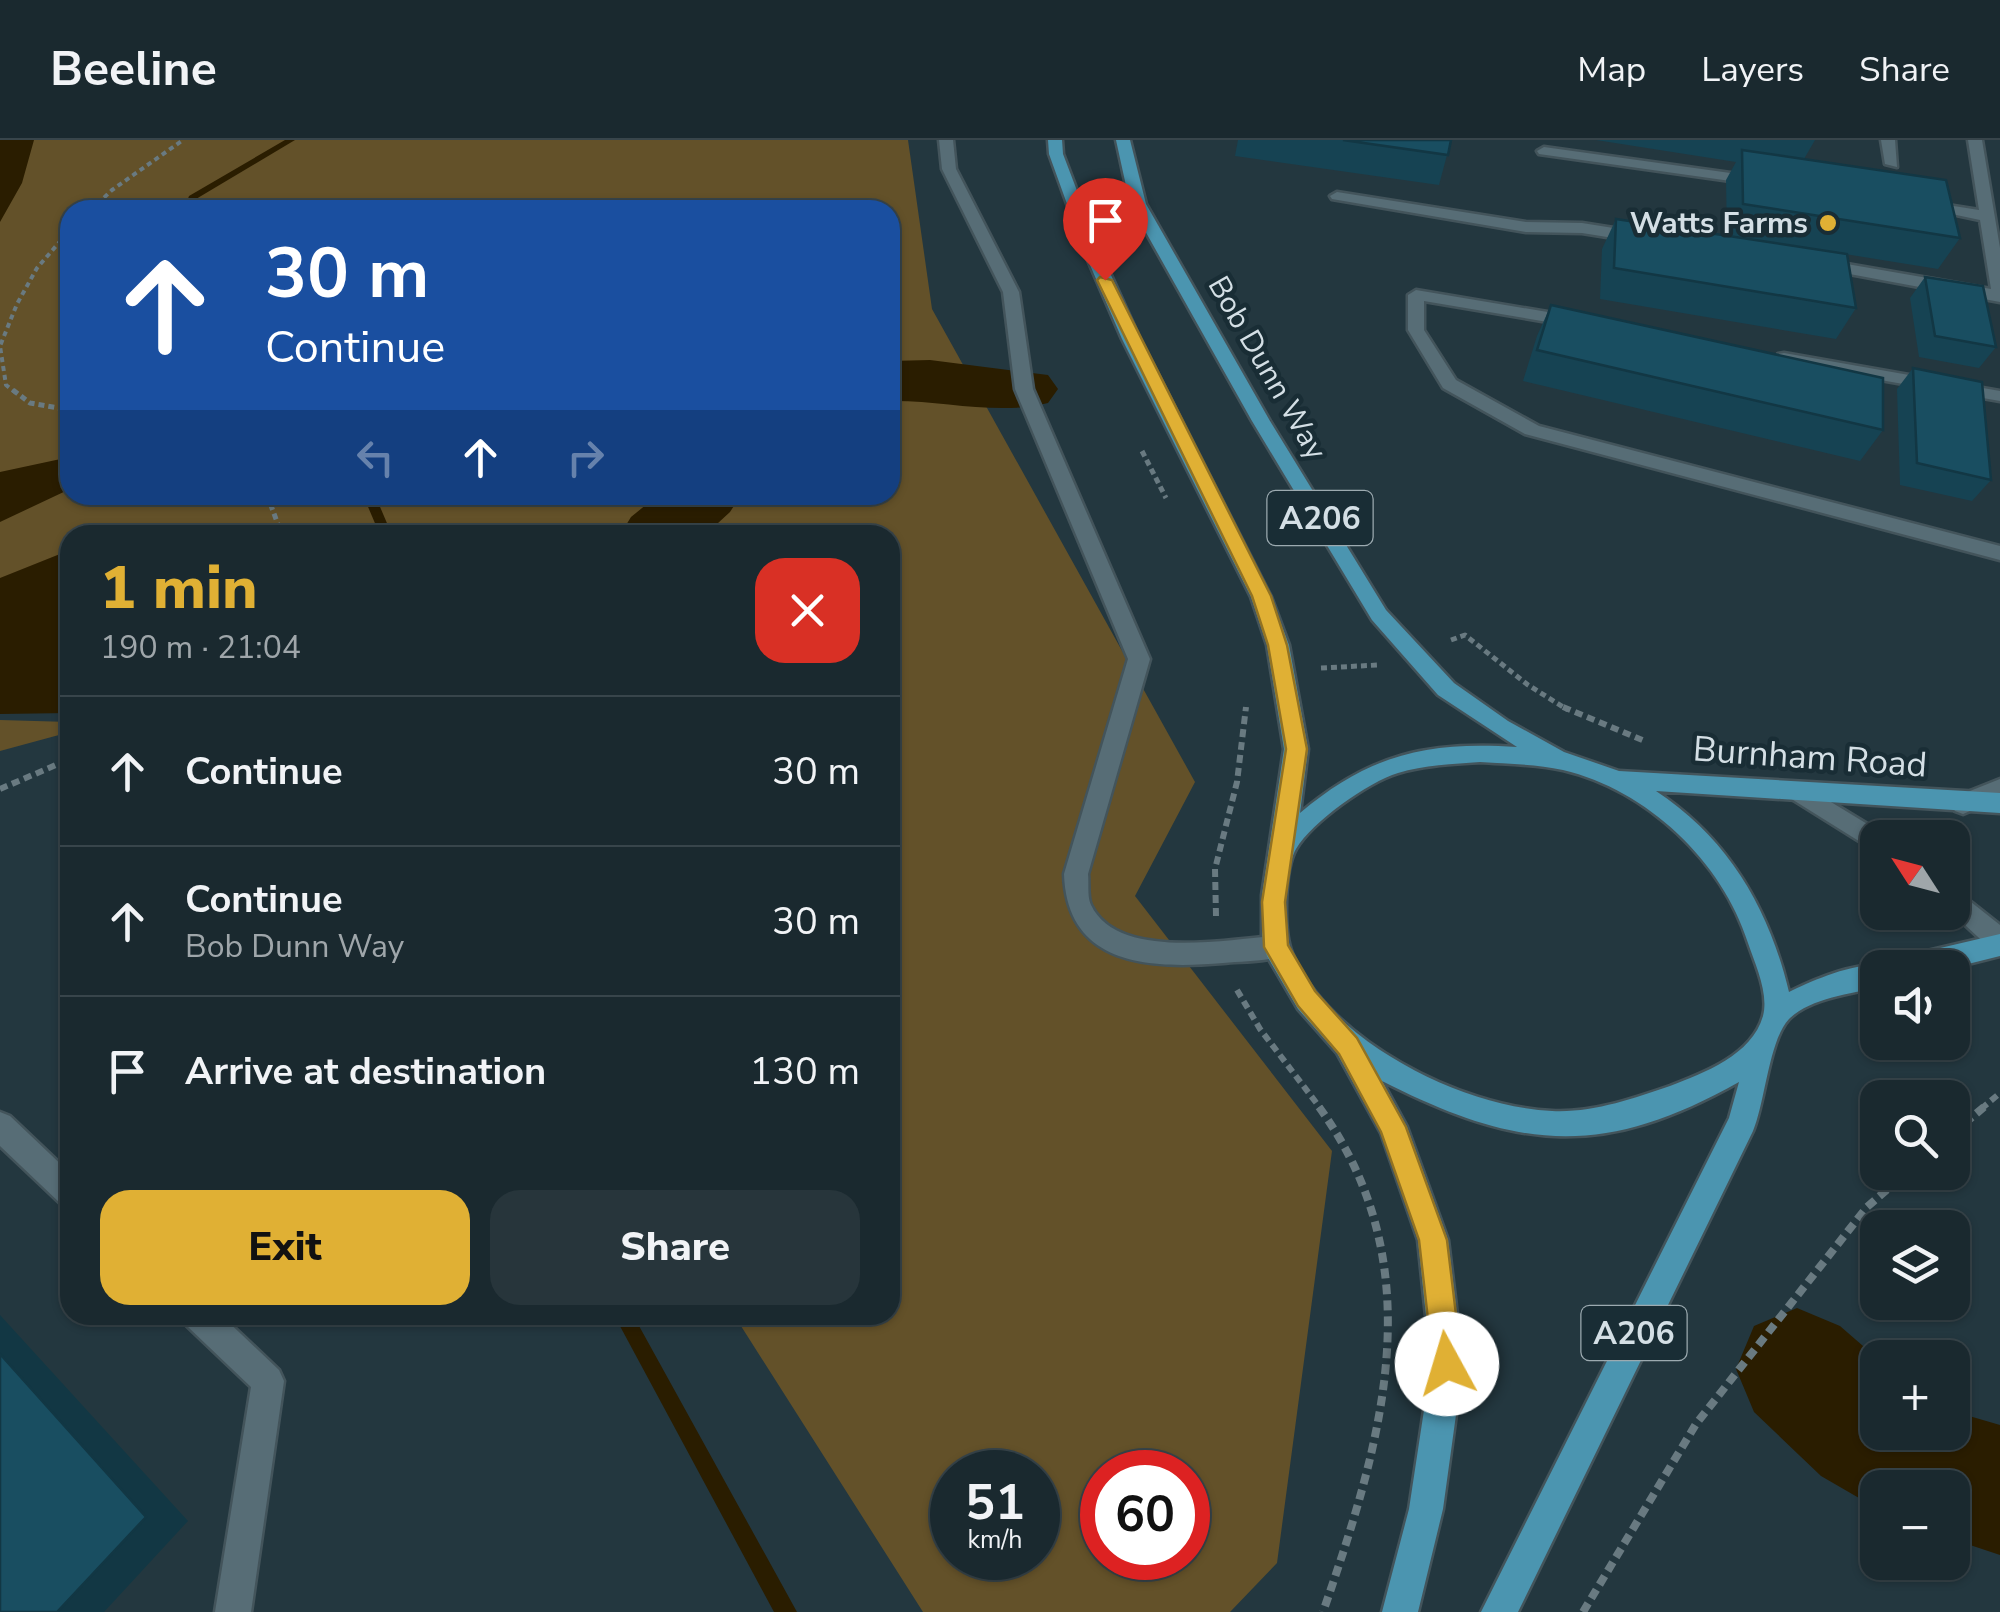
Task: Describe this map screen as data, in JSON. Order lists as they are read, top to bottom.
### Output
{
  "streets": {
    "main road": ["Bob Dunn Way", "A206", "Burnham Road"]
  },
  "places": ["Watts Farms"],
  "north": "top left",
  "page": {
    "header": "Beeline",
    "nav": ["Map", "Layers", "Share"],
    "turn": ["30 m", "Continue"],
    "heading": ["1 min", "190 m · 21:04"],
    "list": [
      {
        "name": "Continue",
        "value": "30 m"
      },
      {
        "name": "Continue",
        "note": "Bob Dunn Way",
        "value": "30 m"
      },
      {
        "name": "Arrive at destination",
        "value": "130 m"
      }
    ],
    "map_buttons": ["+", "−"],
    "buttons": ["Exit", "Share"],
    "speed": "51 km/h",
    "limit": "60"
  }
}
